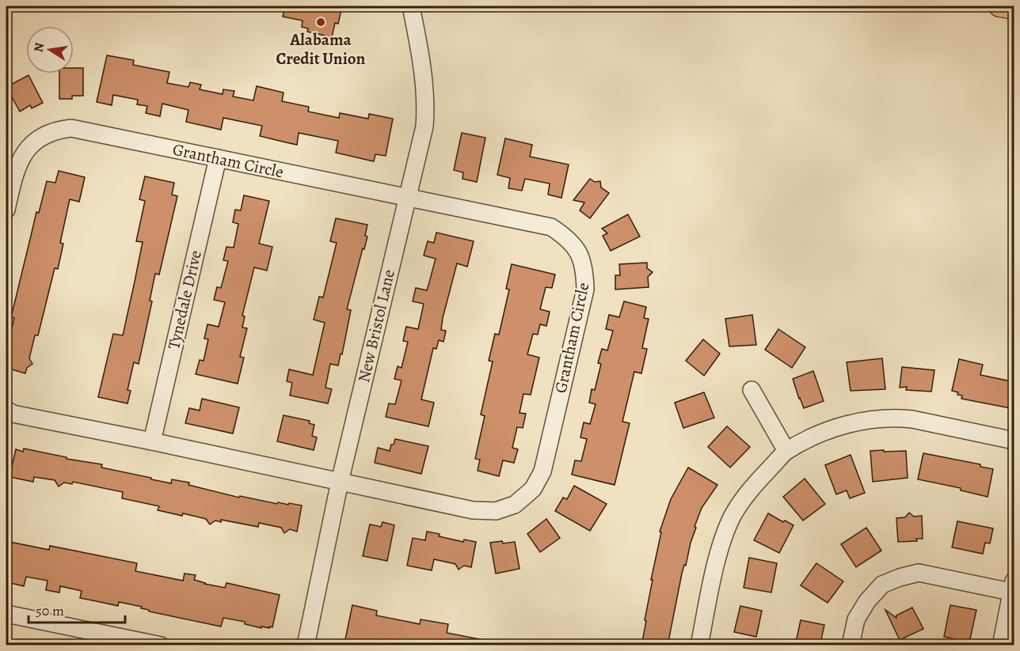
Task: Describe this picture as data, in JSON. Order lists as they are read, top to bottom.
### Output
{
  "streets": {
    "street": ["Grantham Circle", "Tynedale Drive", "New Bristol Lane"]
  },
  "crossings": [
    ["Grantham Circle", "Tynedale Drive"],
    ["Grantham Circle", "New Bristol Lane"]
  ],
  "places": ["Alabama Credit Union"],
  "scale_bar": "50 m",
  "north": "left"
}
